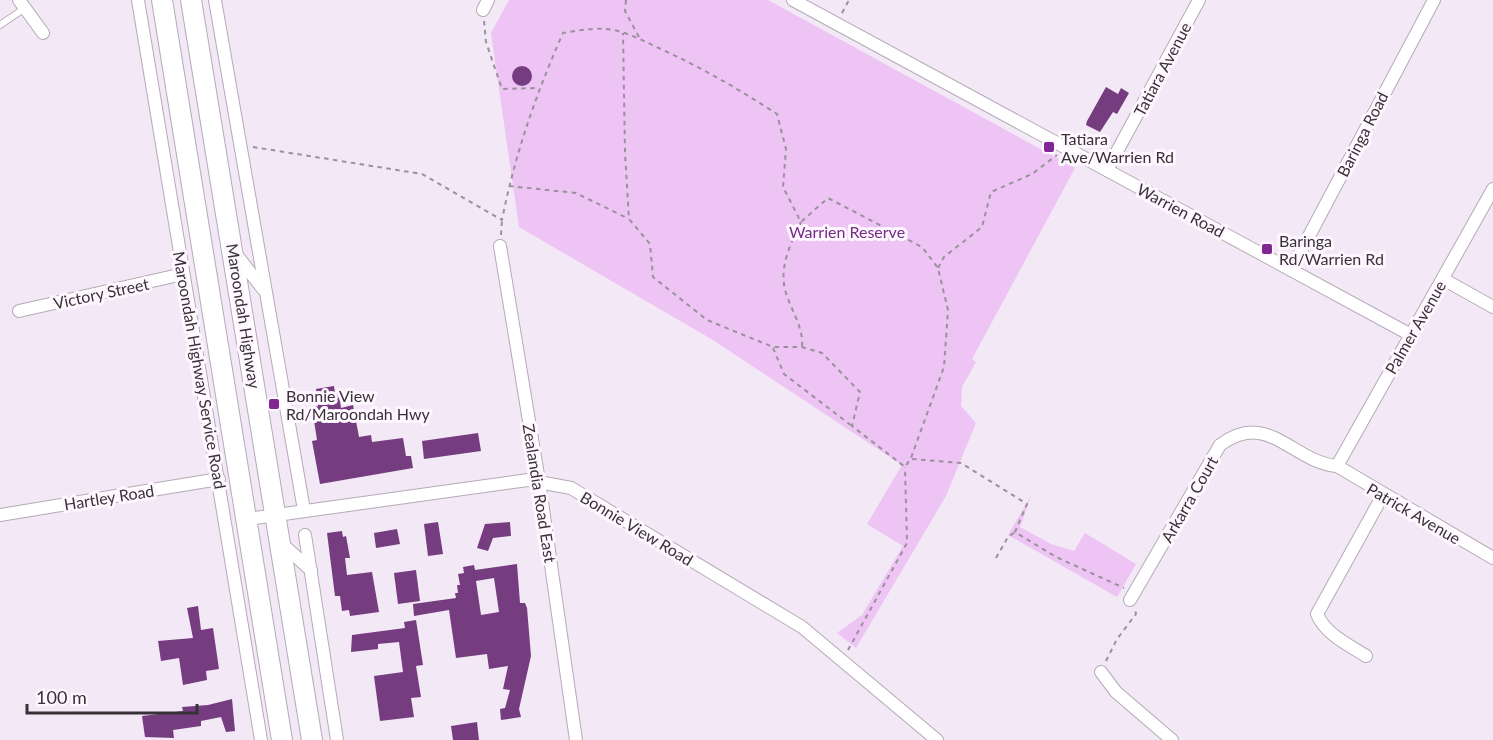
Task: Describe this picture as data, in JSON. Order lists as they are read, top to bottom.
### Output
{
  "streets": {
    "highway": ["Maroondah Highway"],
    "street": [
      "Tatiara Avenue",
      "Baringa Road",
      "Warrien Road",
      "Victory Street",
      "Palmer Avenue",
      "Maroondah Highway Service Road",
      "Zealandia Road East",
      "Hartley Road",
      "Arkarra Court",
      "Patrick Avenue",
      "Bonnie View Road"
    ]
  },
  "crossings": [
    ["Tatiara Avenue", "Warrien Road"],
    ["Baringa Road", "Warrien Road"],
    ["Warrien Road", "Palmer Avenue"],
    ["Victory Street", "Maroondah Highway Service Road"],
    ["Maroondah Highway", "Bonnie View Road"],
    ["Palmer Avenue", "Arkarra Court"],
    ["Palmer Avenue", "Patrick Avenue"],
    ["Maroondah Highway Service Road", "Hartley Road"],
    ["Zealandia Road East", "Bonnie View Road"],
    ["Arkarra Court", "Patrick Avenue"]
  ],
  "parks": ["Warrien Reserve"],
  "places": {
    "transit": ["Tatiara Ave/Warrien Rd", "Baringa Rd/Warrien Rd", "Bonnie View Rd/Maroondah Hwy"]
  },
  "scale_bar": "100 m"
}
